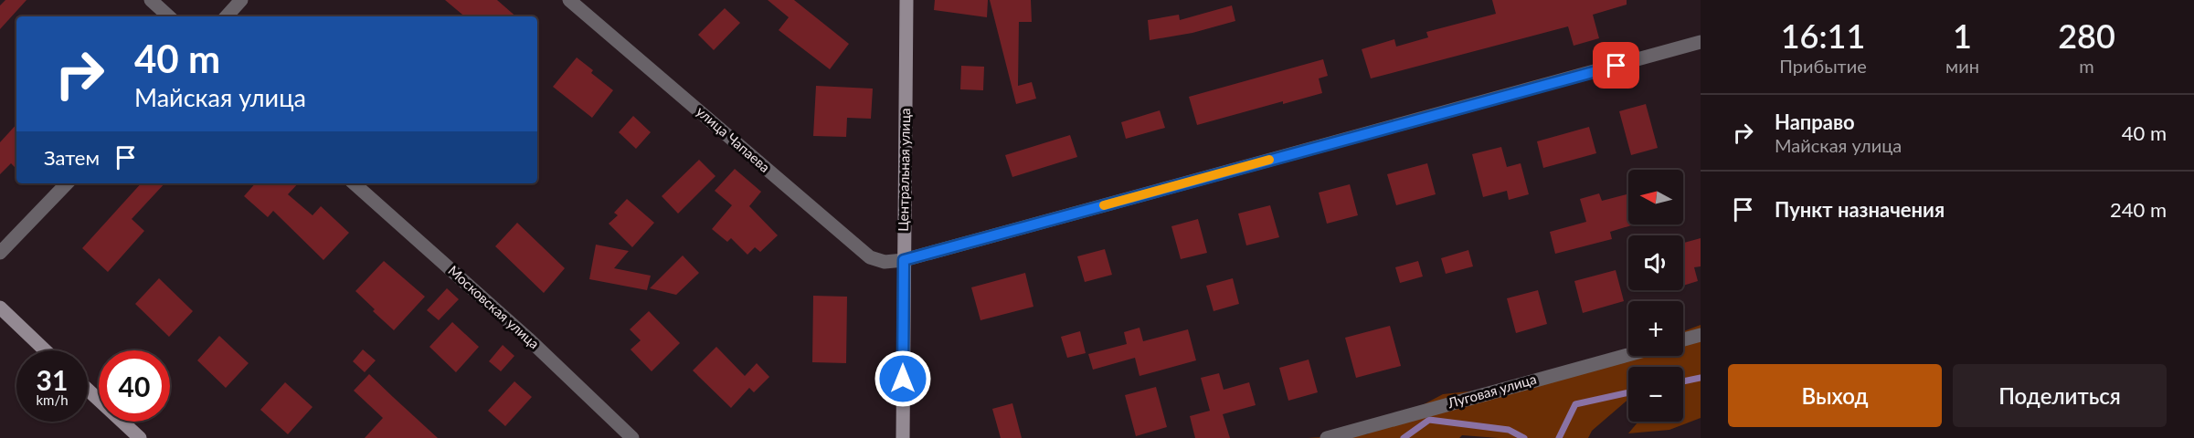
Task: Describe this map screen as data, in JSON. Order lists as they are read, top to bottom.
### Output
{
  "streets": {
    "street": [
      "улица Чапаева",
      "Центральная улица",
      "Московская улица",
      "Луговая улица"
    ]
  },
  "crossings": [
    ["улица Чапаева", "Центральная улица"]
  ],
  "north": "left",
  "page": {
    "eta": [
      "16:11",
      "Прибытие",
      "1",
      "мин",
      "280",
      "m"
    ],
    "turn": ["40 m", "Майская улица"],
    "list": [
      {
        "name": "Направо",
        "note": "Майская улица",
        "value": "40 m"
      },
      {
        "name": "Пункт назначения",
        "value": "240 m"
      }
    ],
    "then": "Затем",
    "map_buttons": ["+", "−"],
    "speed": "31 km/h",
    "limit": "40",
    "buttons": ["Выход", "Поделиться"]
  }
}
